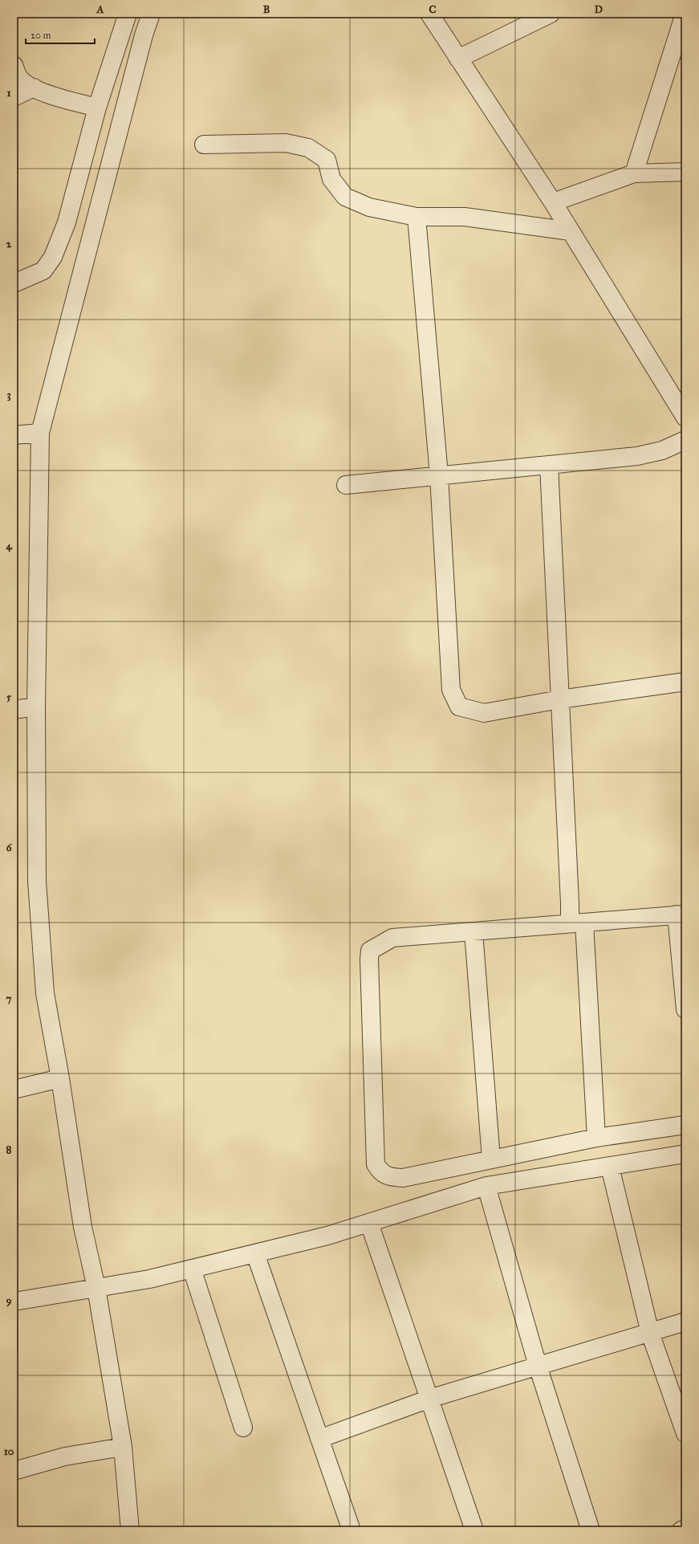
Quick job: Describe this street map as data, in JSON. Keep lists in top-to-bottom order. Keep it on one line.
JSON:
{"scale_bar":"20 m","grid":{"columns":["A","B","C","D"],"rows":["1","2","3","4","5","6","7","8","9","10"]}}
